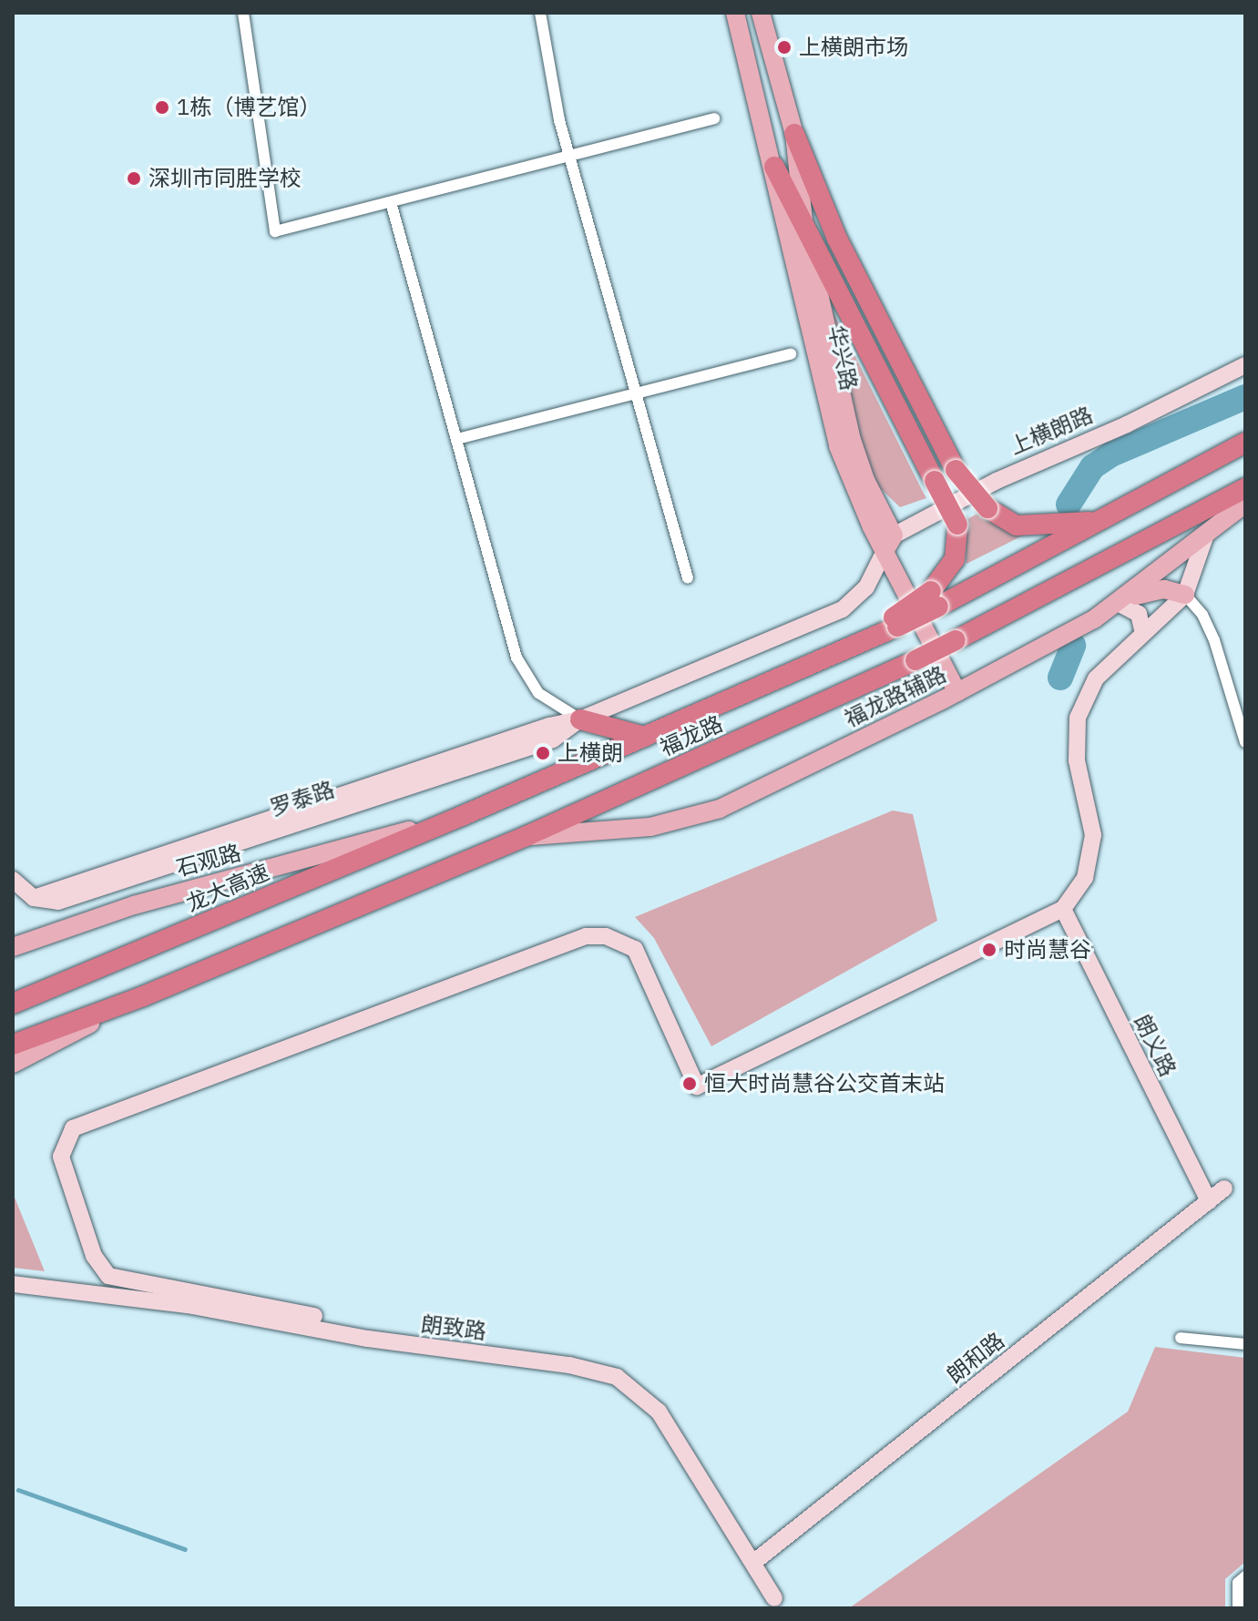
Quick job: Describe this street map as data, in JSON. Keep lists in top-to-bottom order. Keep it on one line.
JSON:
{"streets":{"highway":["福龙路","龙大高速"],"main road":["华兴路","福龙路辅路","石观路"],"street":["上横朗路","罗泰路","朗义路","朗致路","朗和路"]},"crossings":[["华兴路","上横朗路"],["华兴路","福龙路辅路"],["华兴路","罗泰路"],["上横朗路","罗泰路"],["福龙路辅路","福龙路"],["福龙路","石观路"],["福龙路","龙大高速"],["石观路","龙大高速"],["朗义路","朗和路"],["朗致路","朗和路"]],"places":["上横朗市场","1栋（博艺馆）","深圳市同胜学校","上横朗","时尚慧谷","恒大时尚慧谷公交首末站"]}
